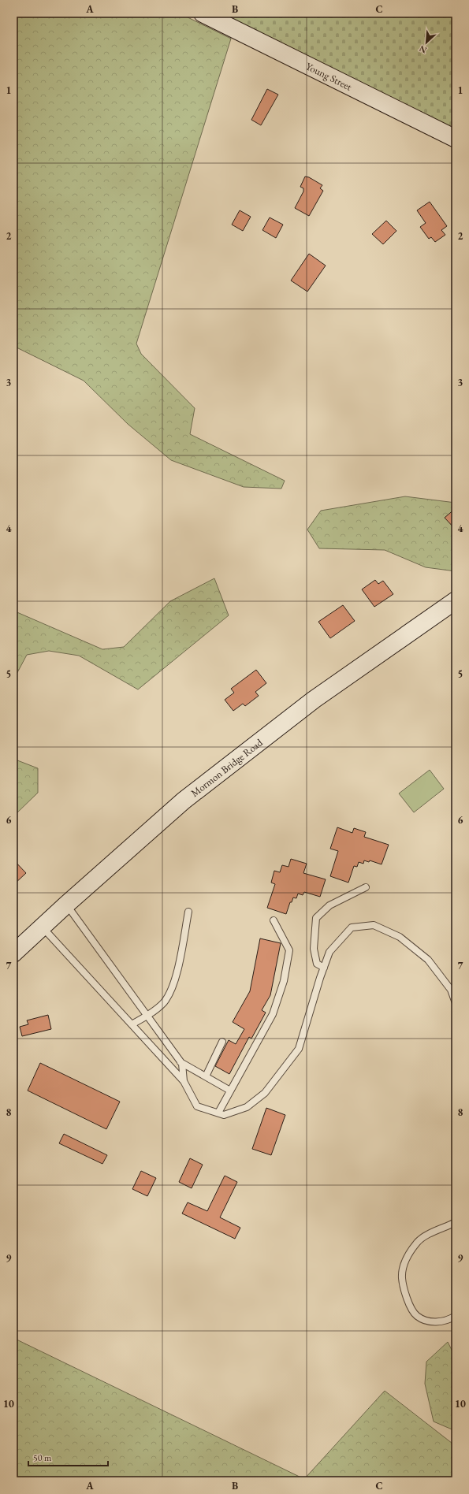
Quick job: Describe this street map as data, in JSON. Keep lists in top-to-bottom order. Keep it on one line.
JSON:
{"streets":{"main road":["Young Street","Mormon Bridge Road"]},"scale_bar":"50 m","north":"bottom left","grid":{"columns":["A","B","C"],"rows":["1","2","3","4","5","6","7","8","9","10"]}}
